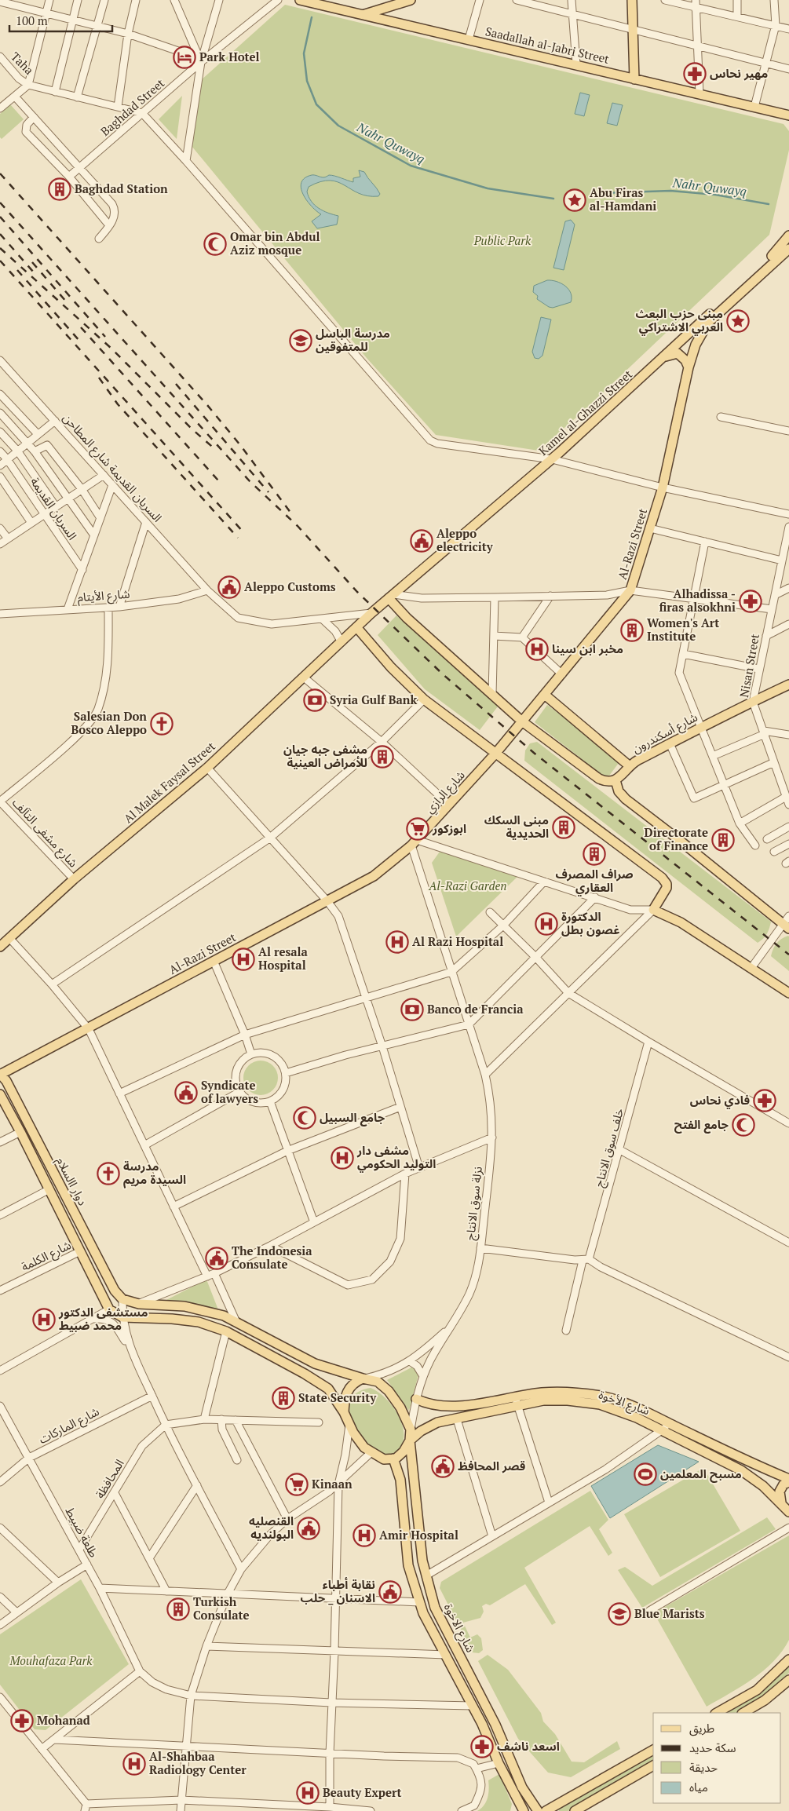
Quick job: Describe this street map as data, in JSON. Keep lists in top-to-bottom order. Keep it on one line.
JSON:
{"streets":{"main road":["Saadallah al-Jabri Street","Kamel al-Ghazzi Street","Al-Razi Street","شارع أسكندرون","Al Malek Faysal Street","شارع الرازي","دوار االسلام","شارع الأخوة","شارع الاخوة"],"street":["Taha","Baghdad Street","السريان القديمة شارع المطاحن","السريان القديمة","شارع الأيتام","Nisan Street","شارع مشفى التآلف","خلف سوق الانتاج","نزلة سوق الانتاج","شارع الكلمة","شارع الماركات","المحافظة","طلعة ضبيط"]},"crossings":[["Kamel al-Ghazzi Street","Al Malek Faysal Street"],["السريان القديمة شارع المطاحن","السريان القديمة"],["السريان القديمة شارع المطاحن","شارع الأيتام"],["السريان القديمة","شارع الأيتام"],["Al-Razi Street","شارع أسكندرون"],["Al-Razi Street","شارع الرازي"],["Al-Razi Street","دوار االسلام"],["Al-Razi Street","نزلة سوق الانتاج"],["شارع الأيتام","شارع مشفى التآلف"],["Nisan Street","شارع أسكندرون"],["Al Malek Faysal Street","شارع مشفى التآلف"],["شارع الرازي","نزلة سوق الانتاج"],["شارع الأخوة","شارع الاخوة"],["شارع الماركات","طلعة ضبيط"],["المحافظة","طلعة ضبيط"]],"water":["Nahr Quwayq"],"parks":["Public Park","Al-Razi Garden","Mouhafaza Park"],"places":{"hotel":["Park Hotel"],"pharmacy":["مهير نحاس","Alhadissa - firas alsokhni","فادي نحاس","Mohanad","اسعد ناشف"],"building":["Baghdad Station","Women's Art Institute","مشفى جبه جيان للأمراض العينية","مبنى السكك الحديدية","Directorate of Finance","صراف المصرف العقاري","State Security","Turkish Consulate"],"place":["Abu Firas al-Hamdani","مبنى حزب البعث العربي الاشتراكي"],"mosque":["Omar bin Abdul Aziz mosque","جامع السبيل","جامع الفتح"],"school or university":["مدرسة الباسل للمتفوقين","Blue Marists"],"public building":["Aleppo electricity","Aleppo Customs","Syndicate of lawyers","The Indonesia Consulate","قصر المحافظ","القنصليه البولنديه","نقابة أطباء الاسنان _ حلب"],"hospital":["مخبر ابن سينا","الدكتورة غصون بطل","Al Razi Hospital","Al resala Hospital","مشفى دار التوليد الحكومي","مستشفى الدكتور محمد ضبيط","Amir Hospital","Al-Shahbaa Radiology Center","Beauty Expert"],"bank":["Syria Gulf Bank","Banco de Francia"],"church":["Salesian Don Bosco Aleppo","مدرسة السيدة مريم"],"supermarket":["ابوزكور","Kinaan"],"sports":["مسبح المعلمين"]},"legend":["طريق","سكة حديد","حديقة","مياه"],"scale_bar":"100 m"}
